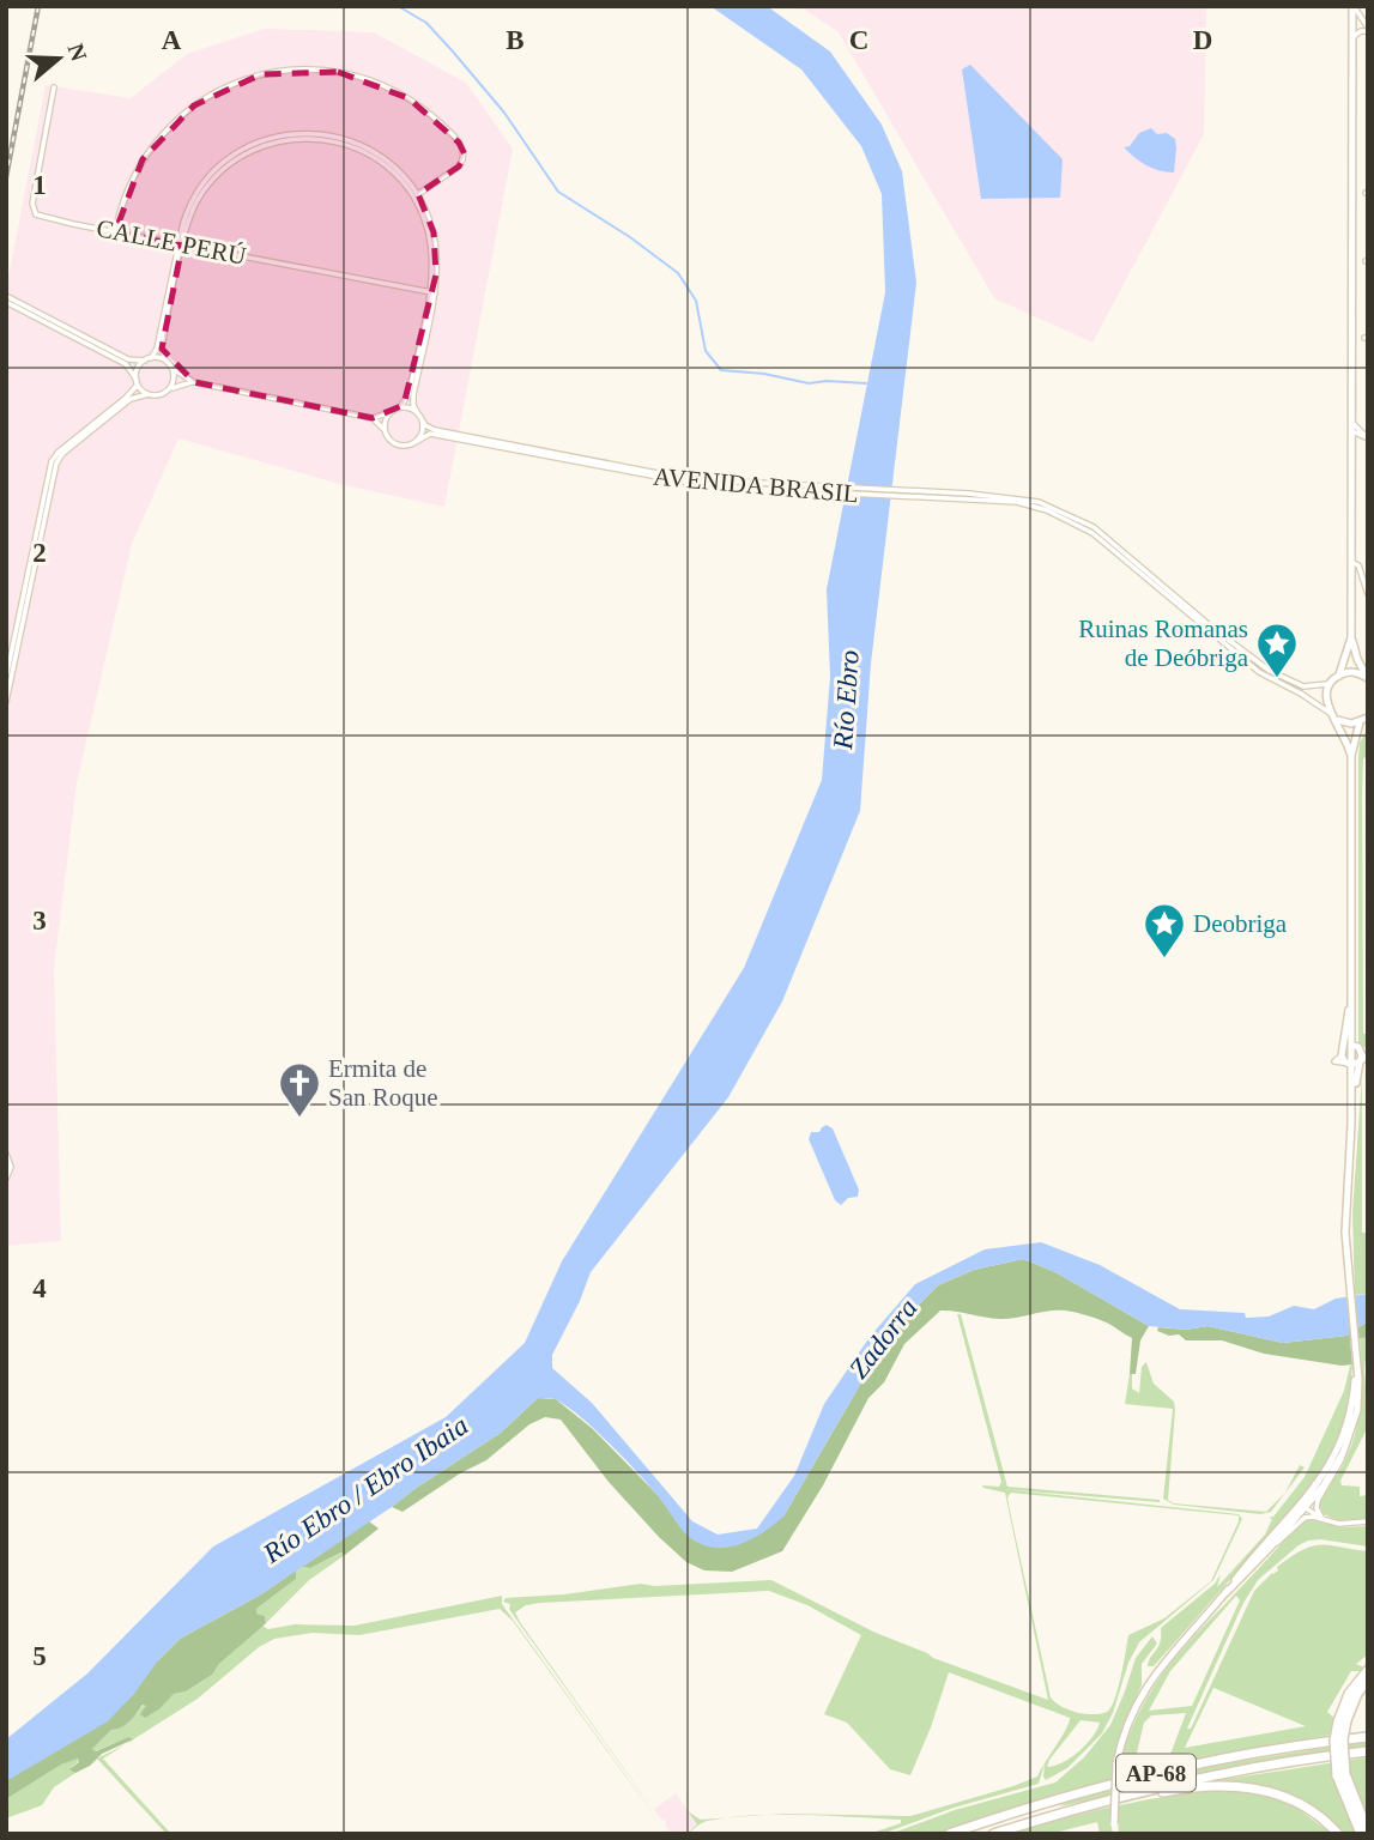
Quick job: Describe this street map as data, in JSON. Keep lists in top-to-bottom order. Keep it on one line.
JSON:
{"streets":{"highway":["AP-68"],"street":["CALLE PERÚ","AVENIDA BRASIL"]},"water":["Río Ebro","Zadorra","Río Ebro / Ebro Ibaia"],"places":{"place":["Ruinas Romanas de Deóbriga","Deobriga"],"church":["Ermita de San Roque"]},"north":"right","grid":{"columns":["A","B","C","D"],"rows":["1","2","3","4","5"]}}
